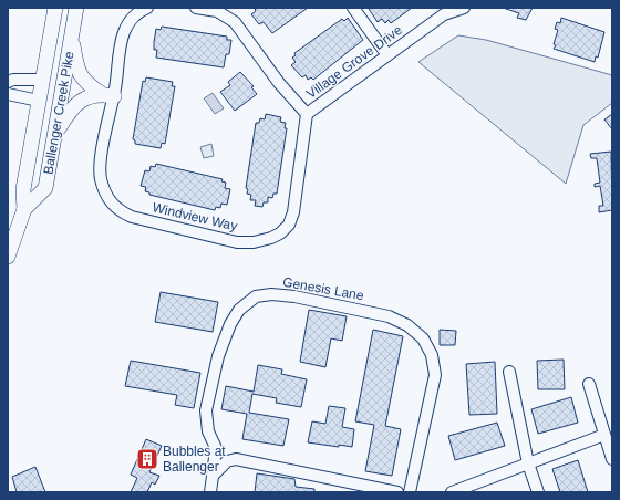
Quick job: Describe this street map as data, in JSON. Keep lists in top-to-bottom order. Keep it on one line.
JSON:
{"streets":{"main road":["Ballenger Creek Pike"],"street":["Village Grove Drive","Windview Way","Genesis Lane"]},"crossings":[["Village Grove Drive","Windview Way"]],"places":{"building":["Bubbles at Ballenger"]}}
